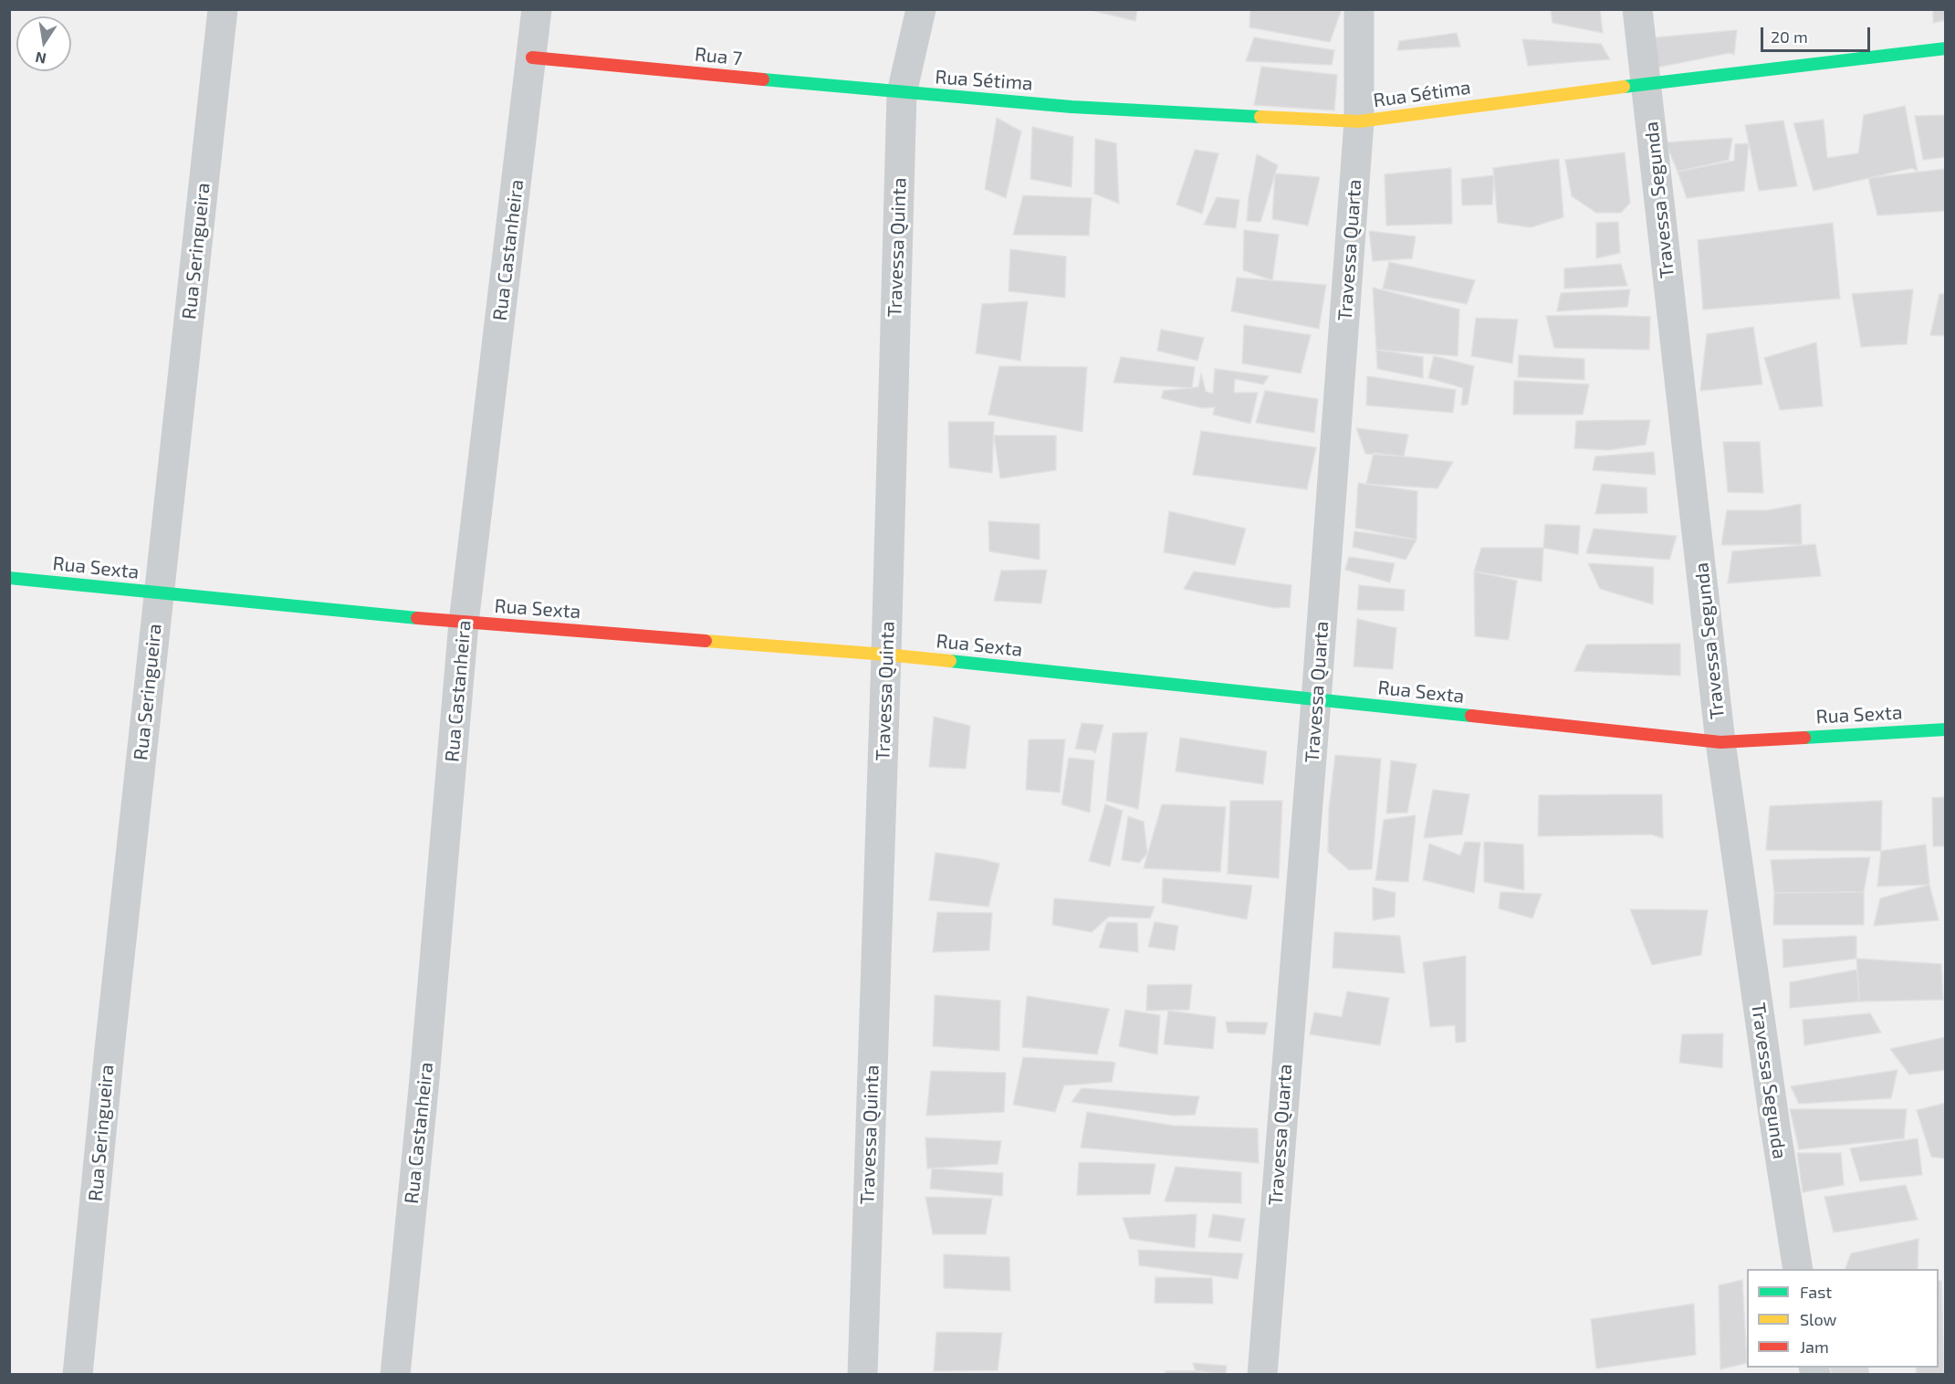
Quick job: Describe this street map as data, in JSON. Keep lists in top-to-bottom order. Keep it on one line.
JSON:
{"streets":{"street":["Rua 7","Rua Sétima","Travessa Segunda","Travessa Quinta","Rua Castanheira","Travessa Quarta","Rua Seringueira","Rua Sexta"]},"crossings":[["Rua 7","Rua Sétima"],["Rua 7","Travessa Quinta"],["Rua 7","Rua Castanheira"],["Rua Sétima","Travessa Segunda"],["Rua Sétima","Travessa Quinta"],["Rua Sétima","Travessa Quarta"],["Travessa Segunda","Rua Sexta"],["Travessa Quinta","Rua Sexta"],["Rua Castanheira","Rua Sexta"],["Travessa Quarta","Rua Sexta"],["Rua Seringueira","Rua Sexta"]],"legend":["Fast","Slow","Jam"],"scale_bar":"20 m","north":"bottom"}
